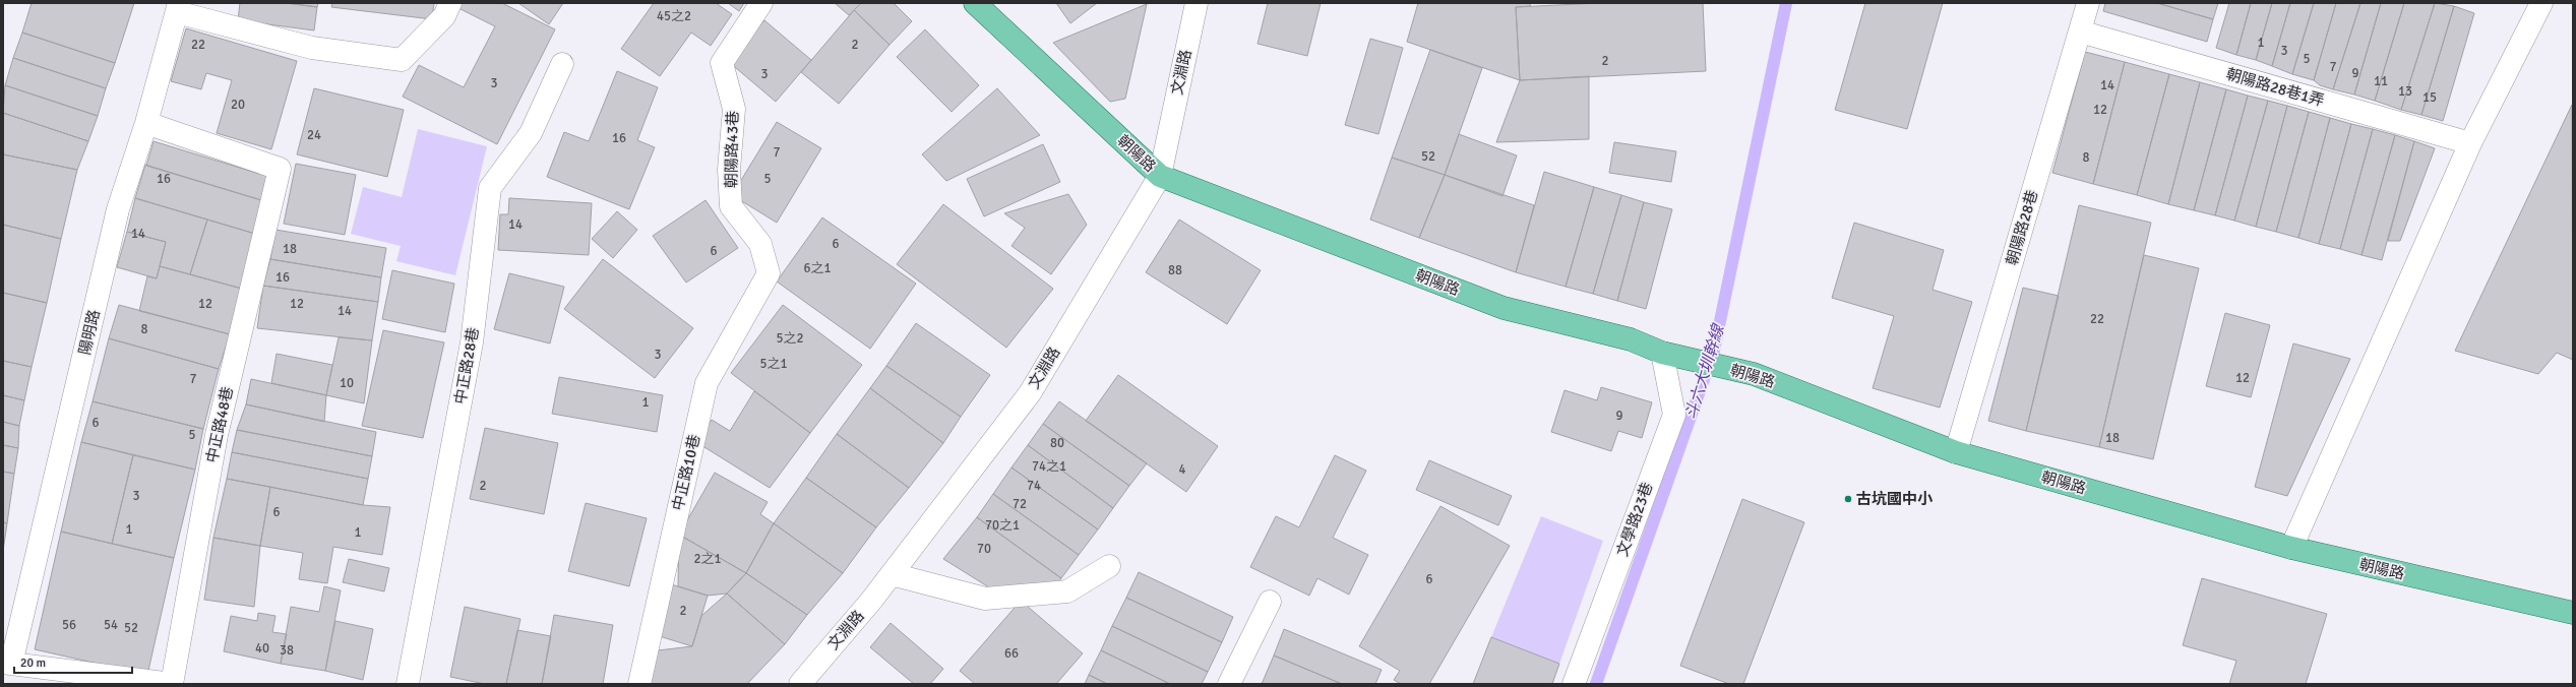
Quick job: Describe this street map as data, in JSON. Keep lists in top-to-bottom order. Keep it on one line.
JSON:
{"streets":{"main road":["朝陽路"],"street":["文淵路","朝陽路28巷1弄","朝陽路43巷","朝陽路28巷","陽明路","中正路28巷","中正路48巷","中正路10巷","文學路23巷"]},"crossings":[["文淵路","朝陽路"],["朝陽路28巷1弄","朝陽路28巷"],["朝陽路43巷","中正路10巷"],["朝陽路","朝陽路28巷"],["朝陽路","文學路23巷"],["陽明路","中正路48巷"]],"water":["斗六大圳幹線"],"places":["古坑國中小"],"house_numbers":["45之2","1","22","2","3","5","2","7","9","3","11","3","14","13","15","20","12","24","16","7","52","8","16","5","14","14","6","18","6","6之1","88","16","12","12","14","22","8","5之2","3","5之1","12","7","10","1","9","6","5","18","80","74之1","4","2","74","3","72","6","70之1","1","1","70","2之1","6","2","56","54","52","40","38","66"],"scale_bar":"20 m"}
